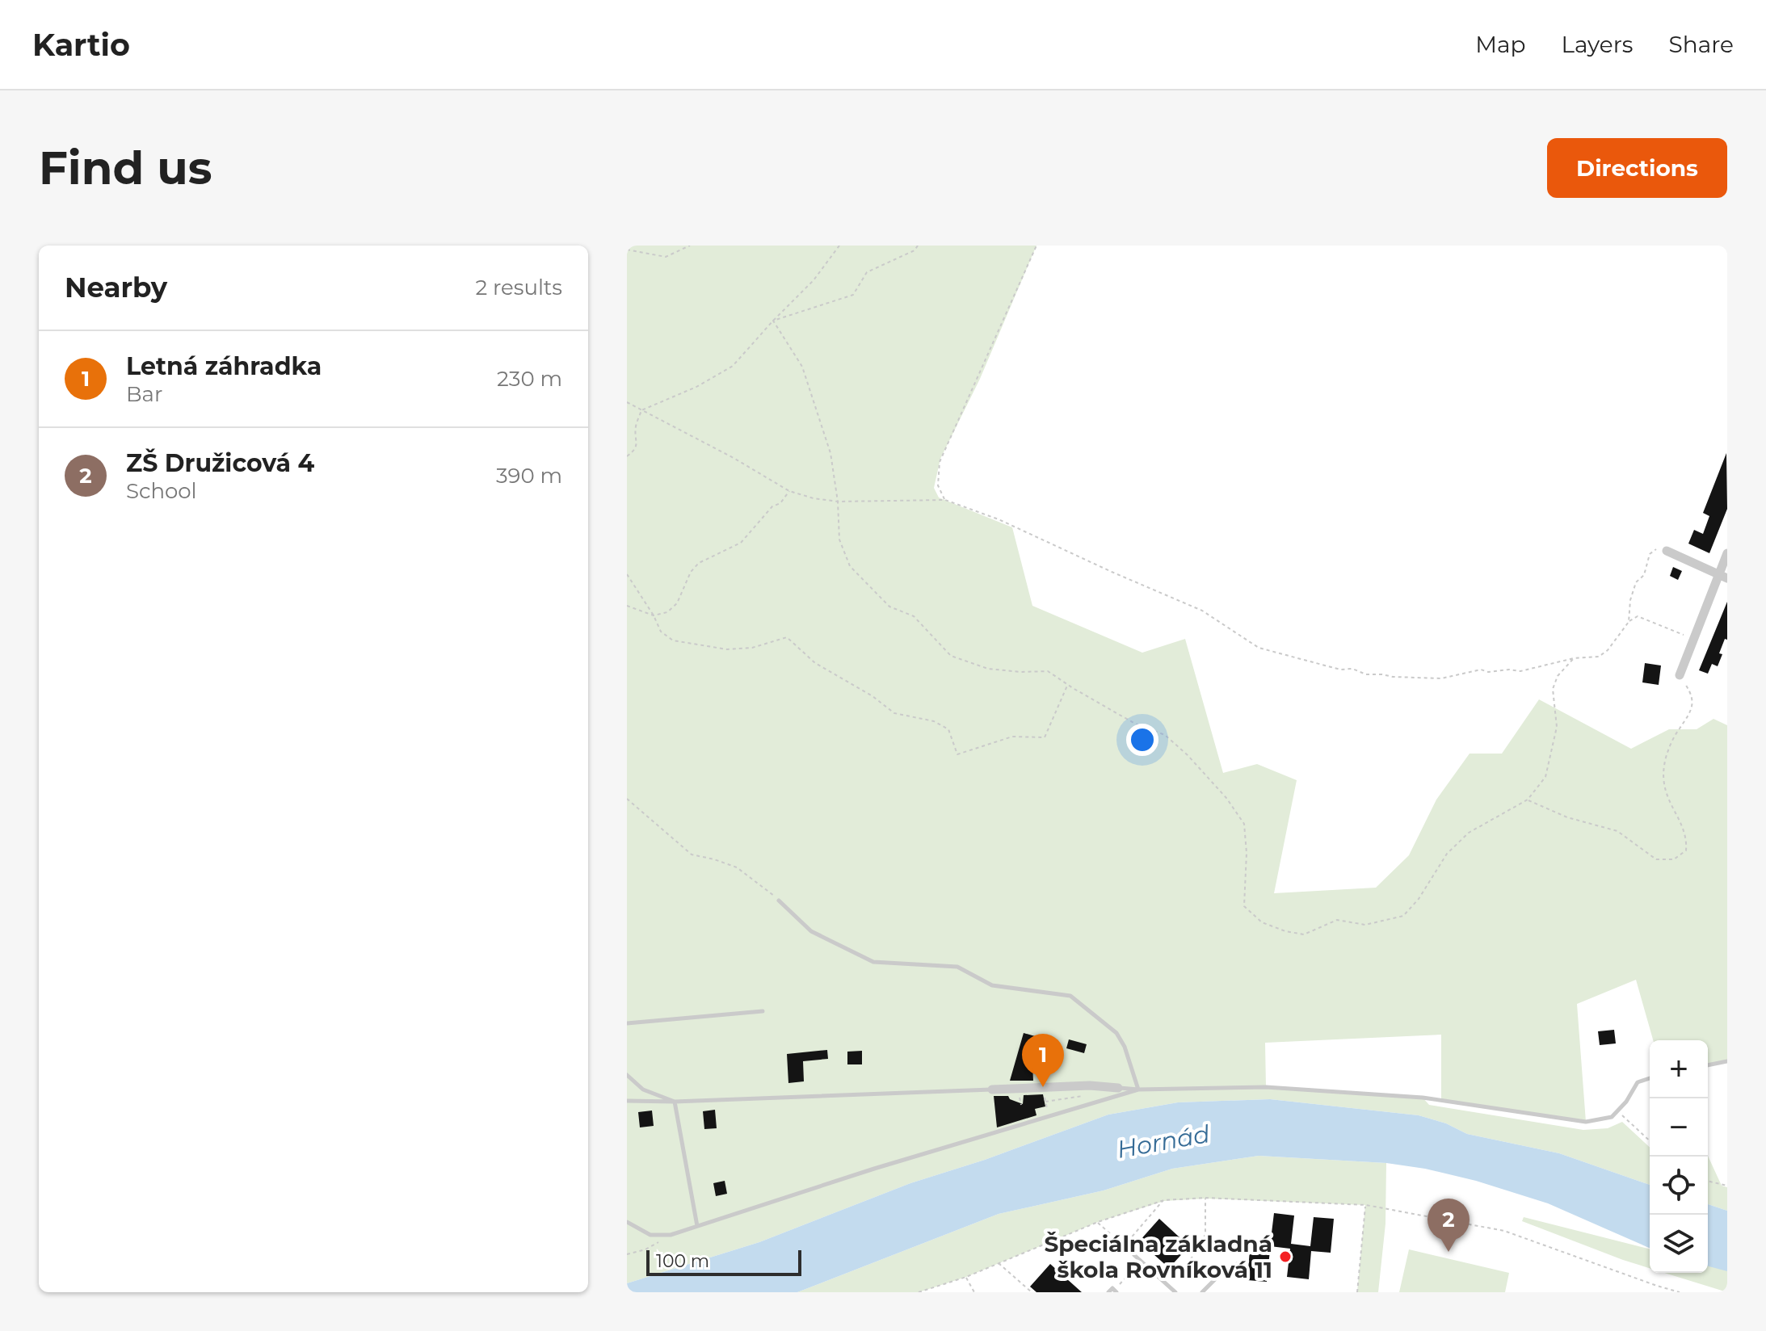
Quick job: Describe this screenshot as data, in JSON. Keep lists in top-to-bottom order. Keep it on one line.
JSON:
{"water":["Hornád"],"places":["Špeciálna základná škola Rovníková 11"],"scale_bar":"100 m","page":{"header":"Kartio","nav":["Map","Layers","Share"],"buttons":"Directions","title":"Find us","heading":["Nearby","2 results"],"list":[{"mark":"1","name":"Letná záhradka","note":"Bar","value":"230 m"},{"mark":"2","name":"ZŠ Družicová 4","note":"School","value":"390 m"}],"pins":["1","2"],"map_buttons":["+","−"],"scale":"100 m"}}
